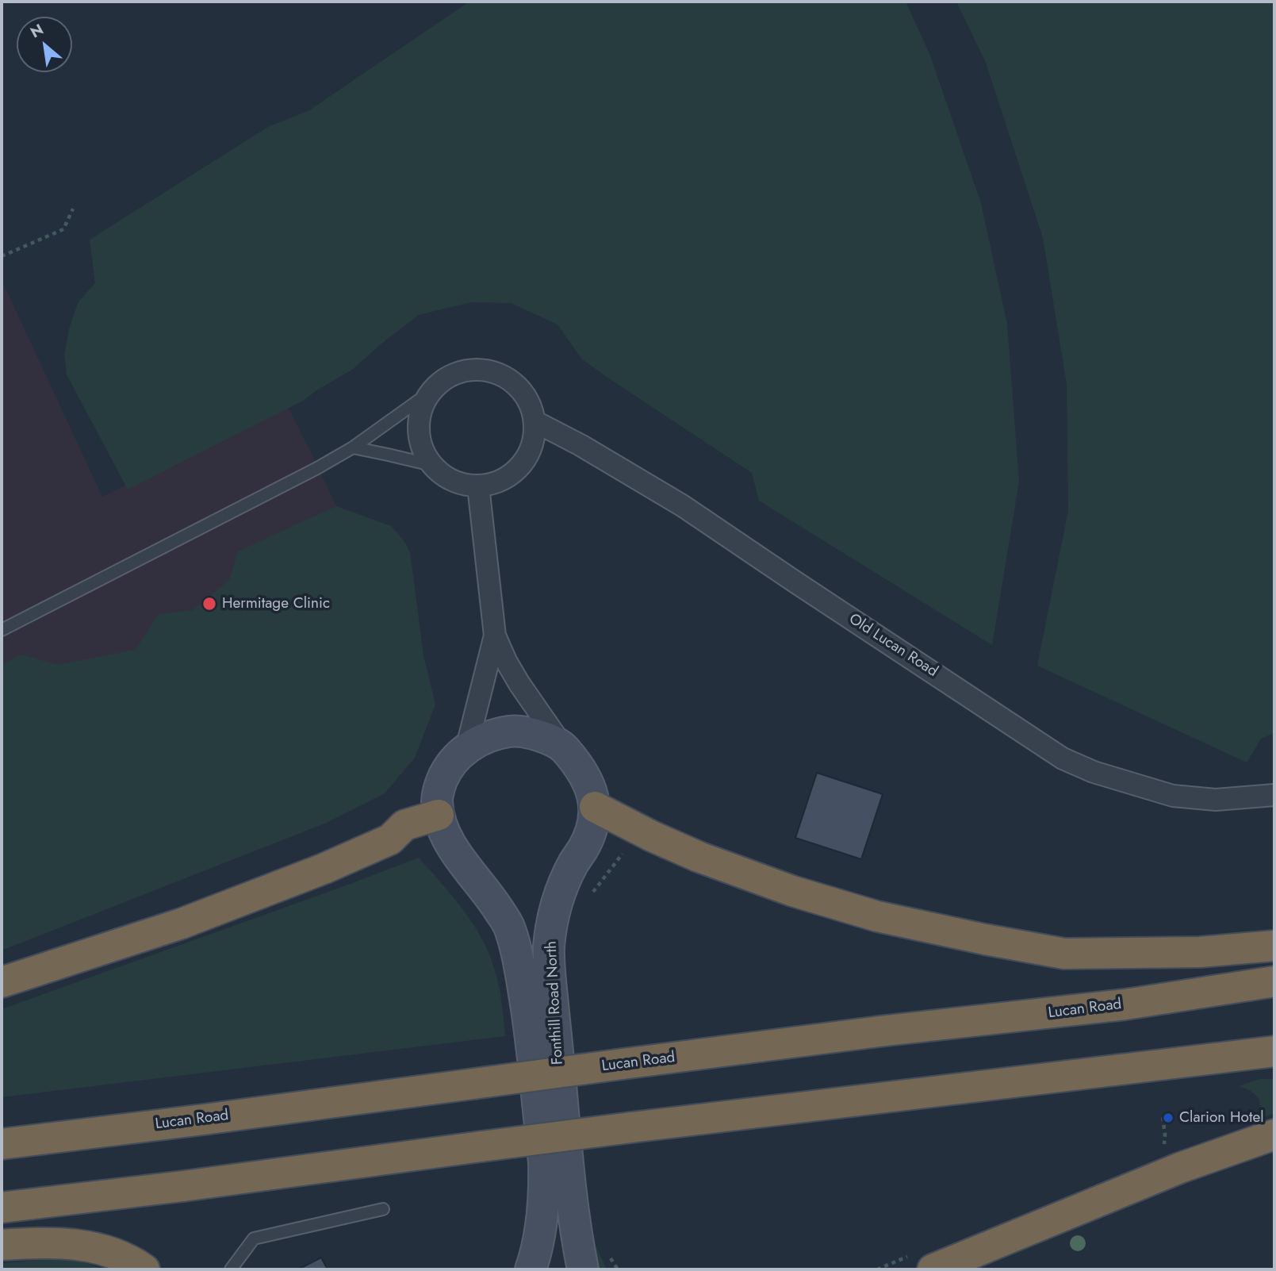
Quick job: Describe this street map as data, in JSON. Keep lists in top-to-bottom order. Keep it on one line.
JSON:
{"streets":{"highway":["Lucan Road"],"main road":["Fonthill Road North"],"street":["Old Lucan Road"]},"places":["Hermitage Clinic","Clarion Hotel"],"north":"top left"}
